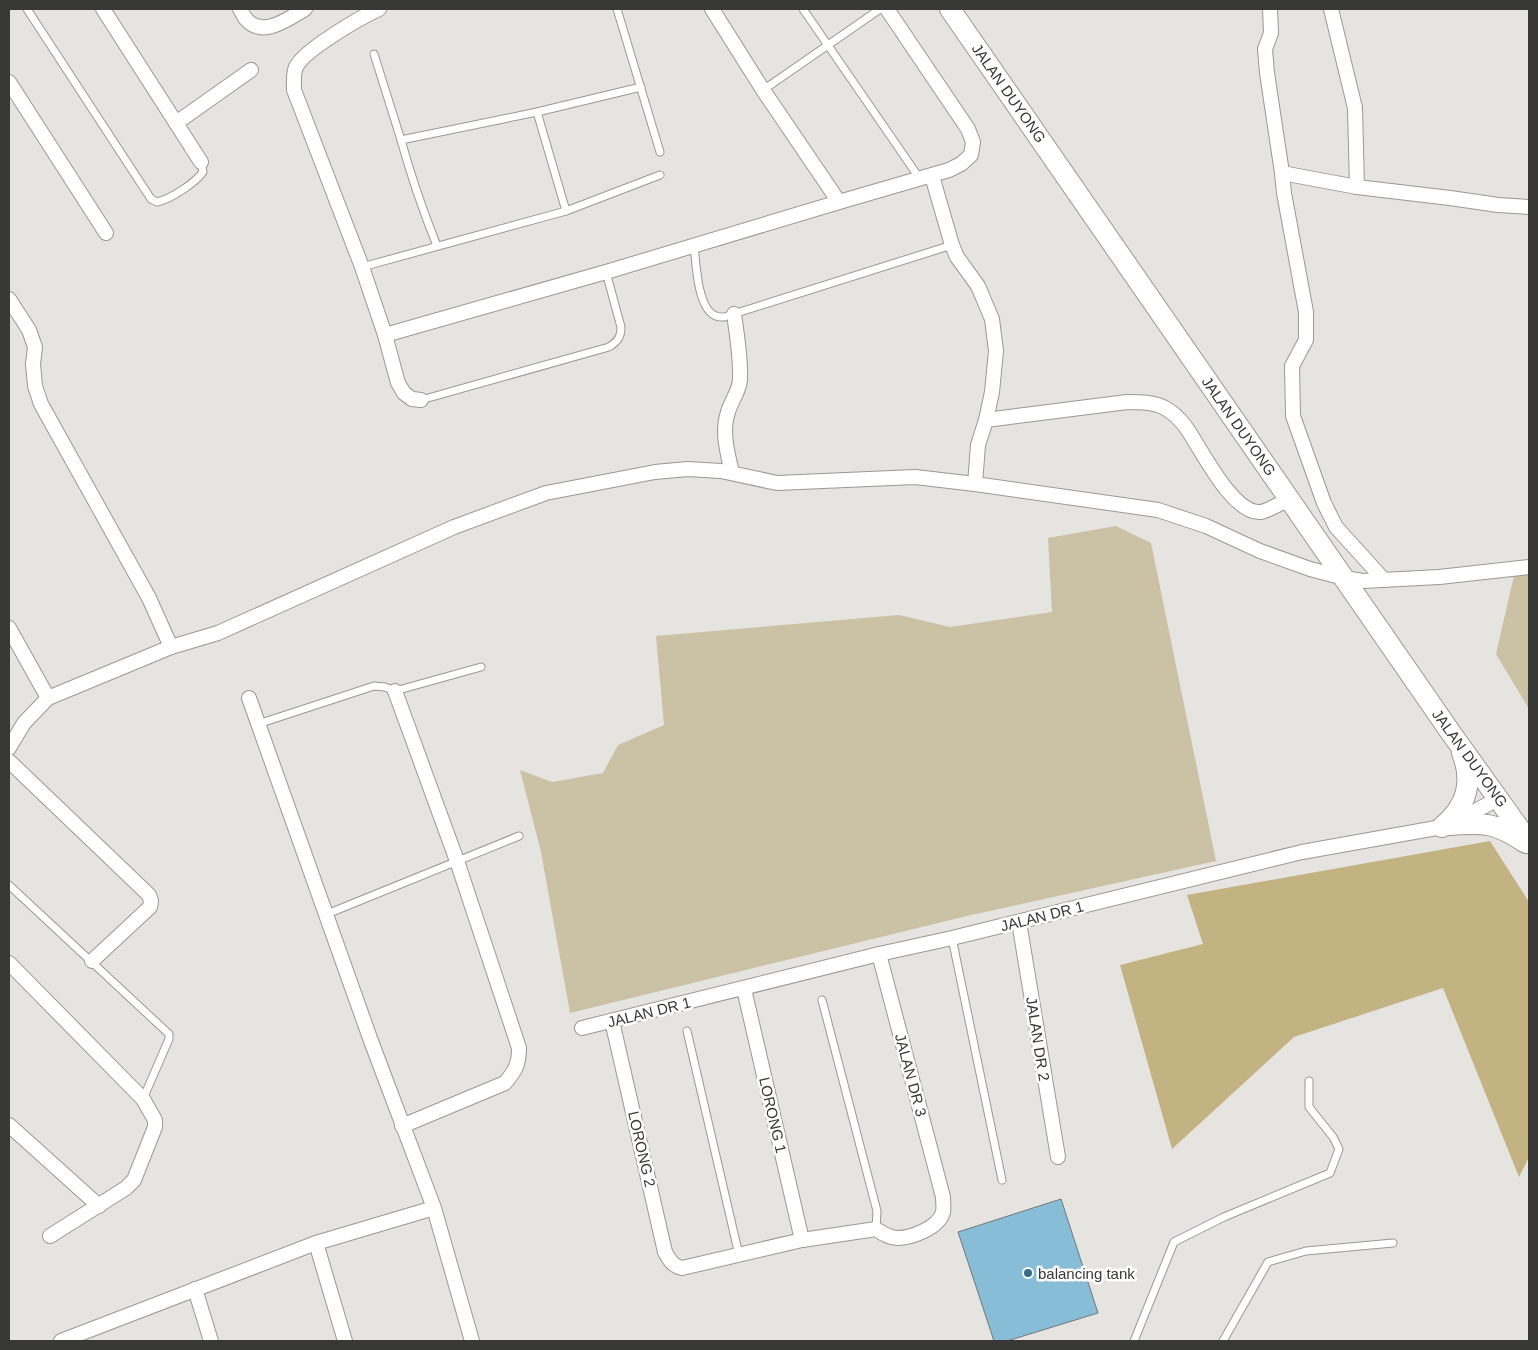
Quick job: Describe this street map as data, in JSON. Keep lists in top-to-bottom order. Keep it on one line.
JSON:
{"streets":{"main road":["JALAN DUYONG"],"street":["JALAN DR 1","JALAN DR 2","JALAN DR 3","LORONG 1","LORONG 2"]},"crossings":[["JALAN DUYONG","JALAN DR 1"],["JALAN DR 1","JALAN DR 2"],["JALAN DR 1","JALAN DR 3"],["JALAN DR 1","LORONG 1"],["JALAN DR 1","LORONG 2"]],"places":["balancing tank"]}
